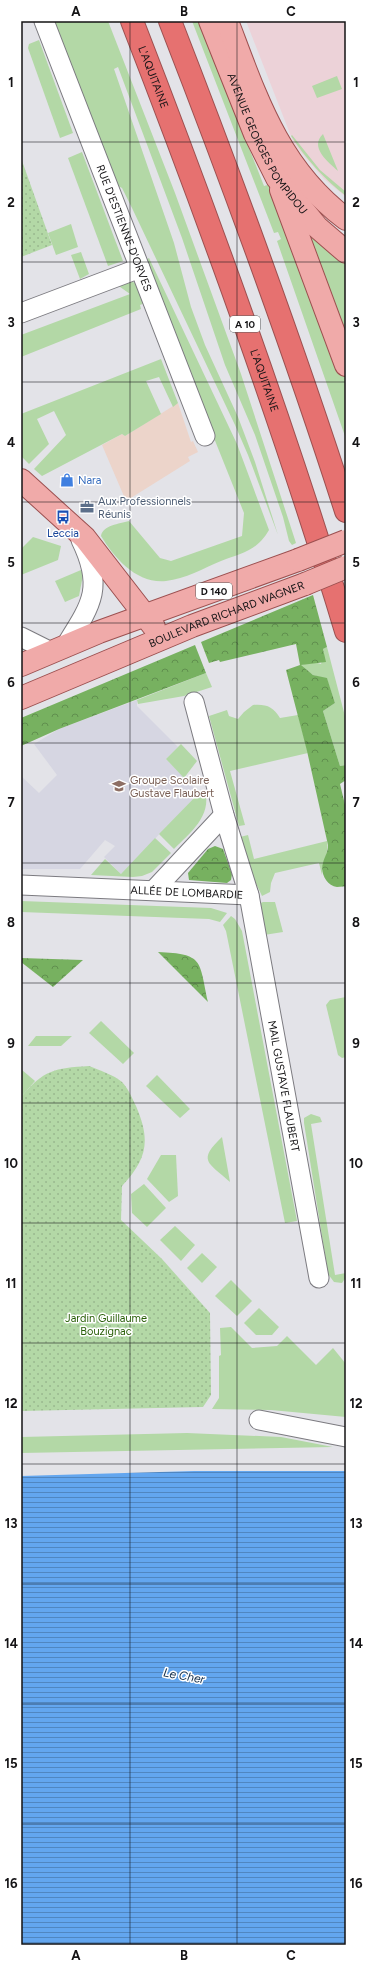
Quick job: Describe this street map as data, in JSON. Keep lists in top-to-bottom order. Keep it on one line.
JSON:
{"streets":{"highway":["L'AQUITAINE","A 10"],"main road":["AVENUE GEORGES POMPIDOU","D 140","BOULEVARD RICHARD WAGNER"],"street":["RUE D'ESTIENNE D'ORVES","ALLÉE DE LOMBARDIE","MAIL GUSTAVE FLAUBERT"]},"crossings":[["D 140","BOULEVARD RICHARD WAGNER"],["ALLÉE DE LOMBARDIE","MAIL GUSTAVE FLAUBERT"]],"water":["Le Cher"],"parks":["Jardin Guillaume Bouzignac"],"places":{"shop":["Nara"],"office":["Aux Professionnels Réunis"],"bus stop":["Leccia"],"school or university":["Groupe Scolaire Gustave Flaubert"]},"grid":{"columns":["A","B","C"],"rows":["1","2","3","4","5","6","7","8","9","10","11","12","13","14","15","16"]}}
